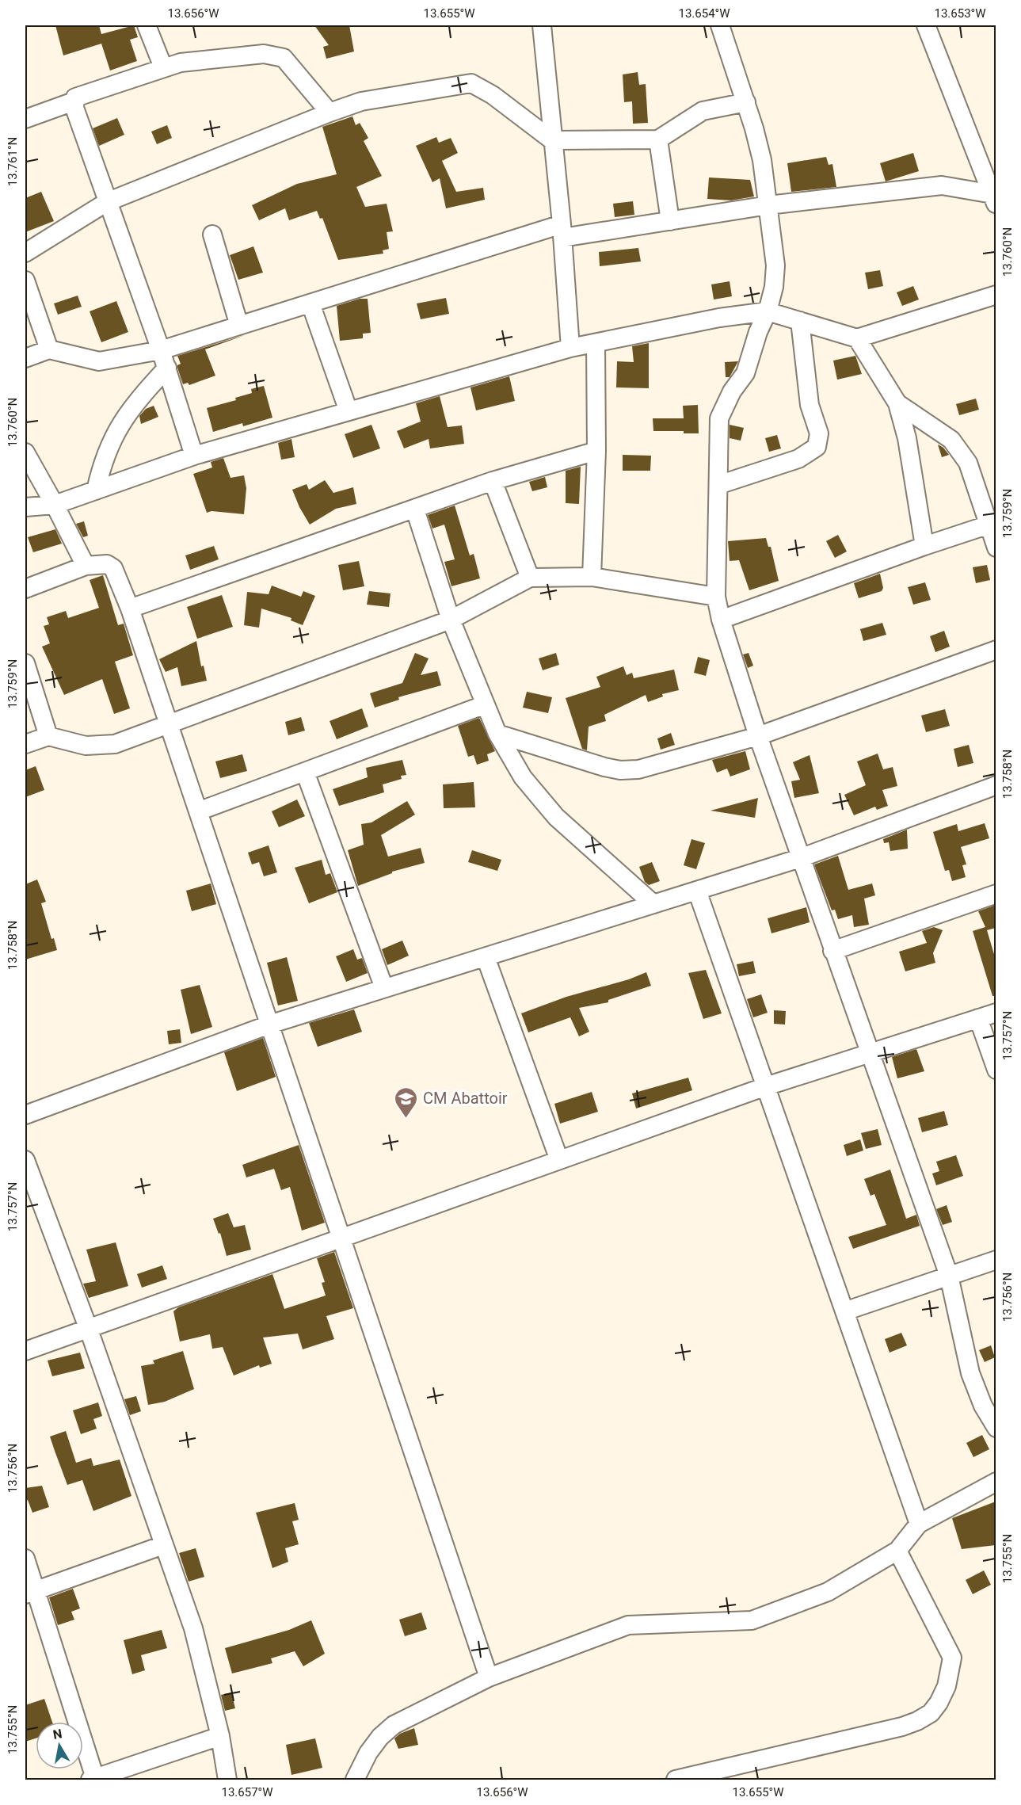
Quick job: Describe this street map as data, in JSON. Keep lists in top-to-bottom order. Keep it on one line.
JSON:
{"places":{"school or university":["CM Abattoir"]},"north":"top","coordinates":["13.656°W","13.655°W","13.654°W","13.653°W","13.761°N","13.760°N","13.759°N","13.758°N","13.757°N","13.756°N","13.755°N","13.657°W"]}
